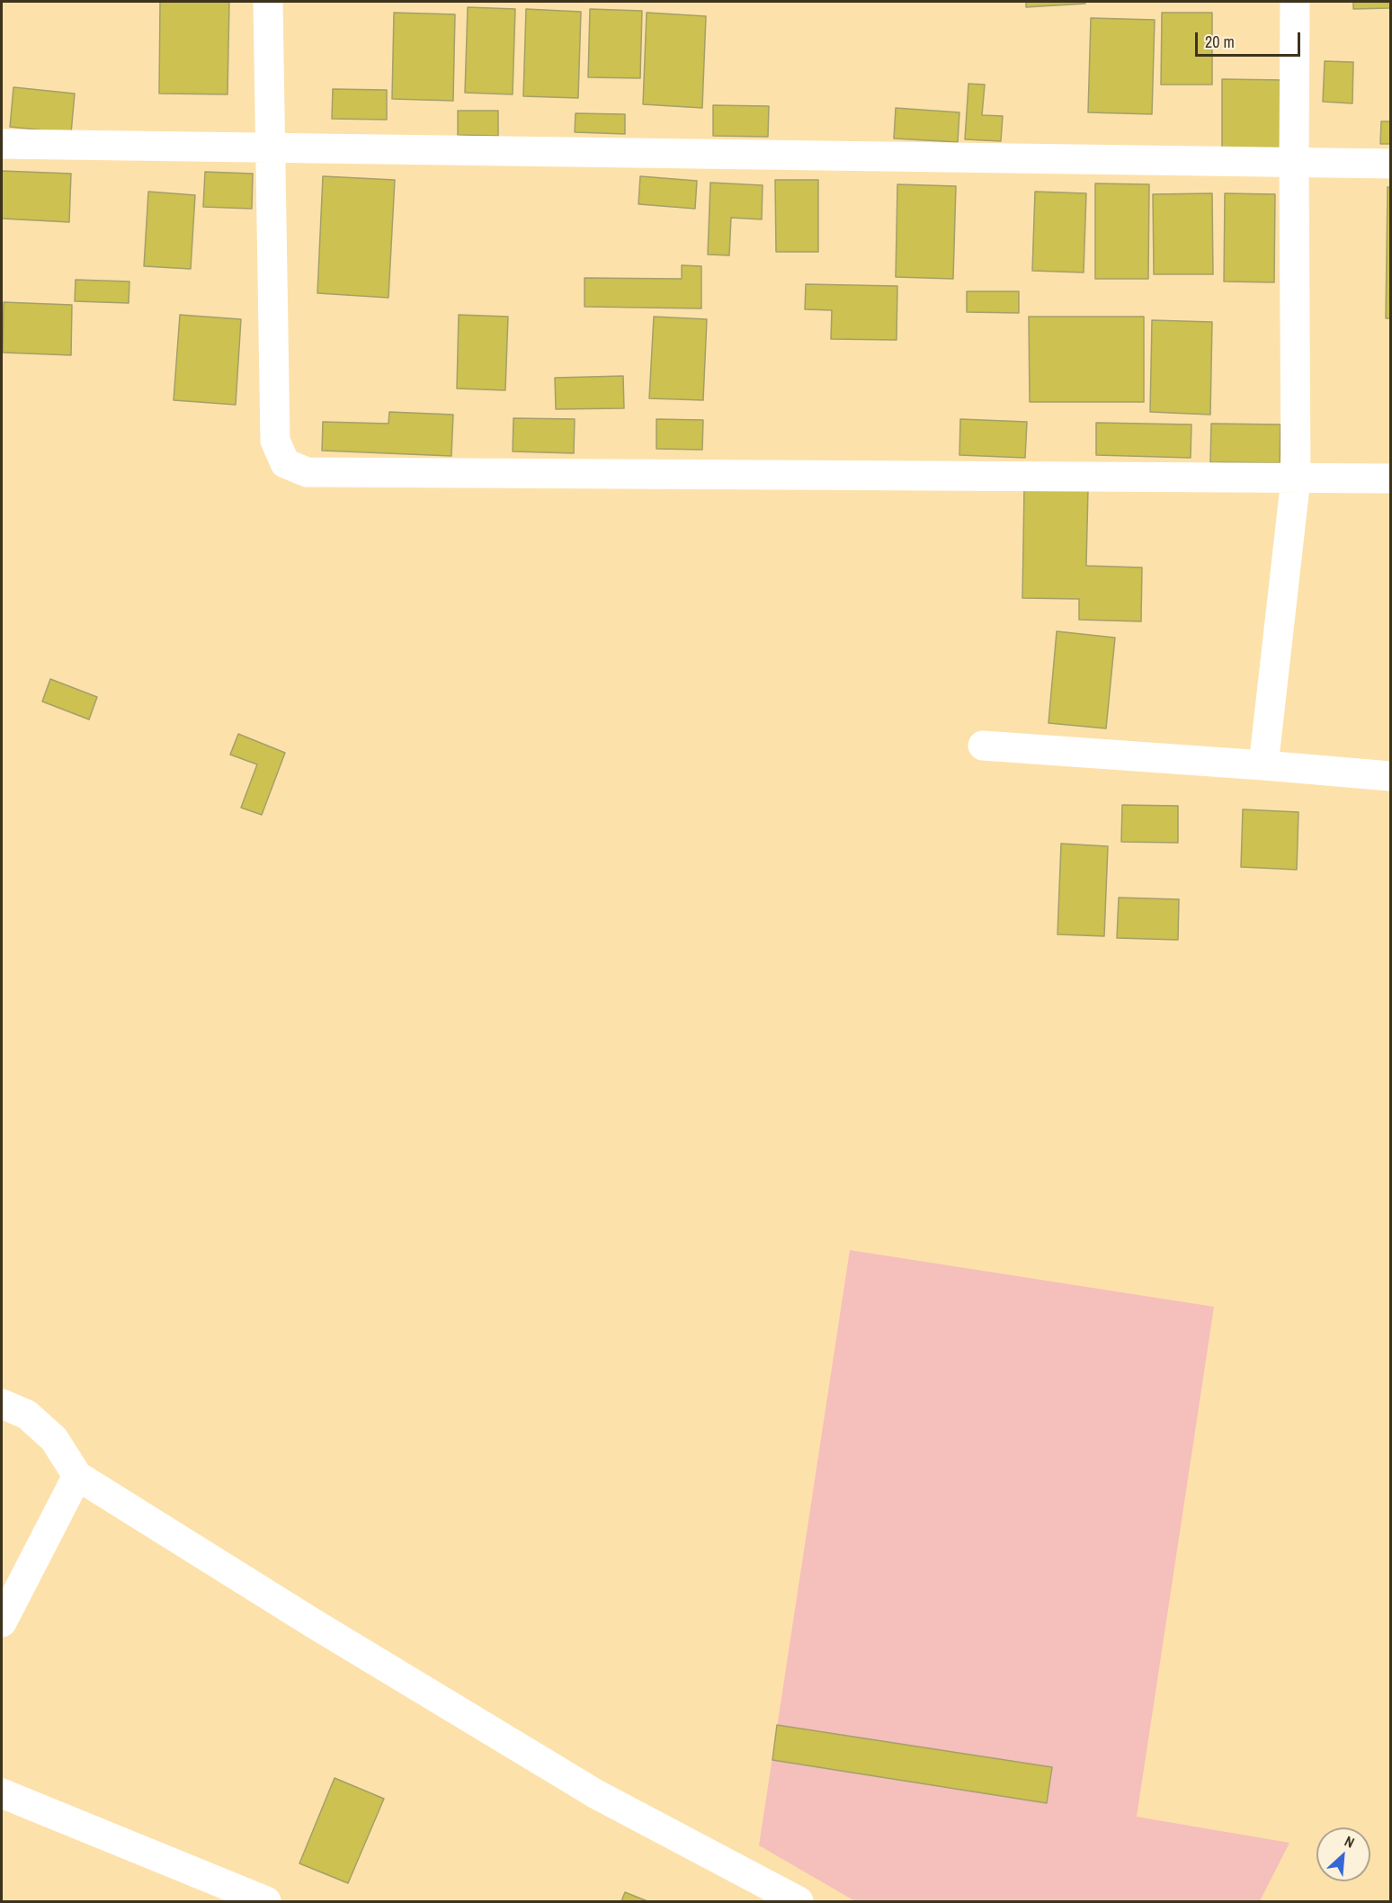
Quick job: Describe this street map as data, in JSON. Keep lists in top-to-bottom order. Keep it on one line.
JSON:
{"scale_bar":"20 m","north":"top right"}
